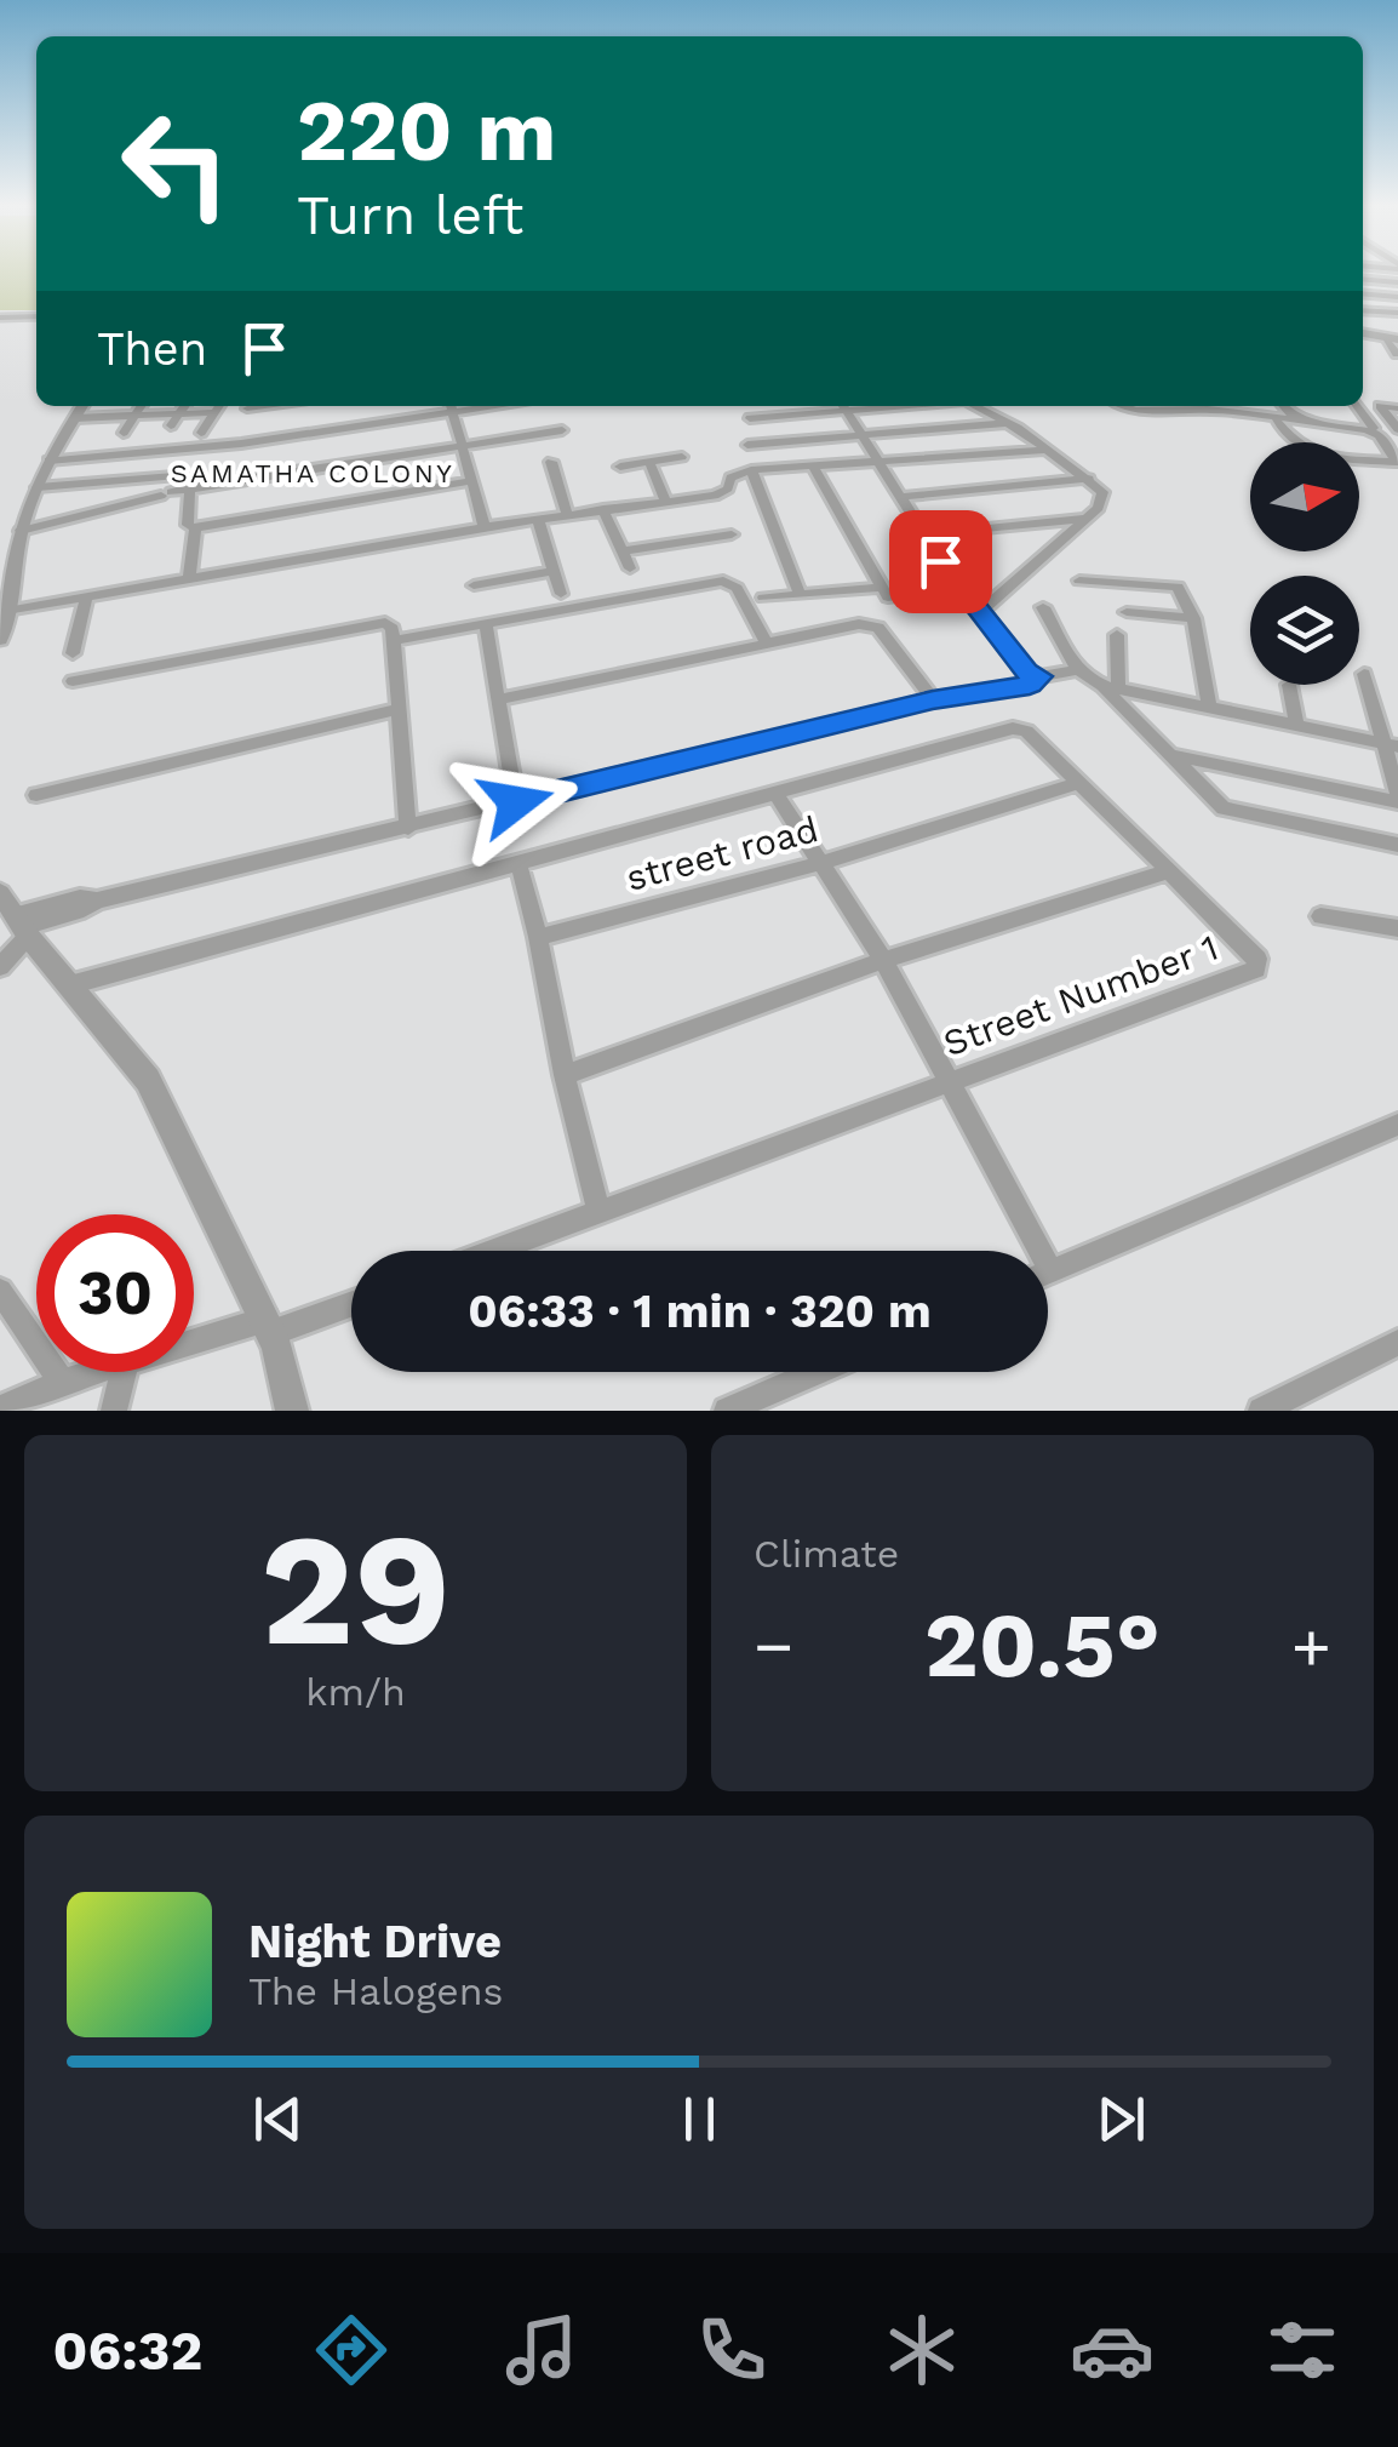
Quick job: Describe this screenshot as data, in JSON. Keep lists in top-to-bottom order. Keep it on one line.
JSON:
{"streets":{"street":["street road","Street Number 1"]},"crossings":[["street road","Street Number 1"]],"districts":["SAMATHA COLONY"],"north":"right","page":{"turn":["220 m","Turn left"],"then":"Then","limit":"30","trip":"06:33 · 1 min · 320 m","tile":[["29","km/h"],"Climate"],"heat":["−","20.5°","+"],"song":["Night Drive","The Halogens"],"tabs":"06:32"}}
